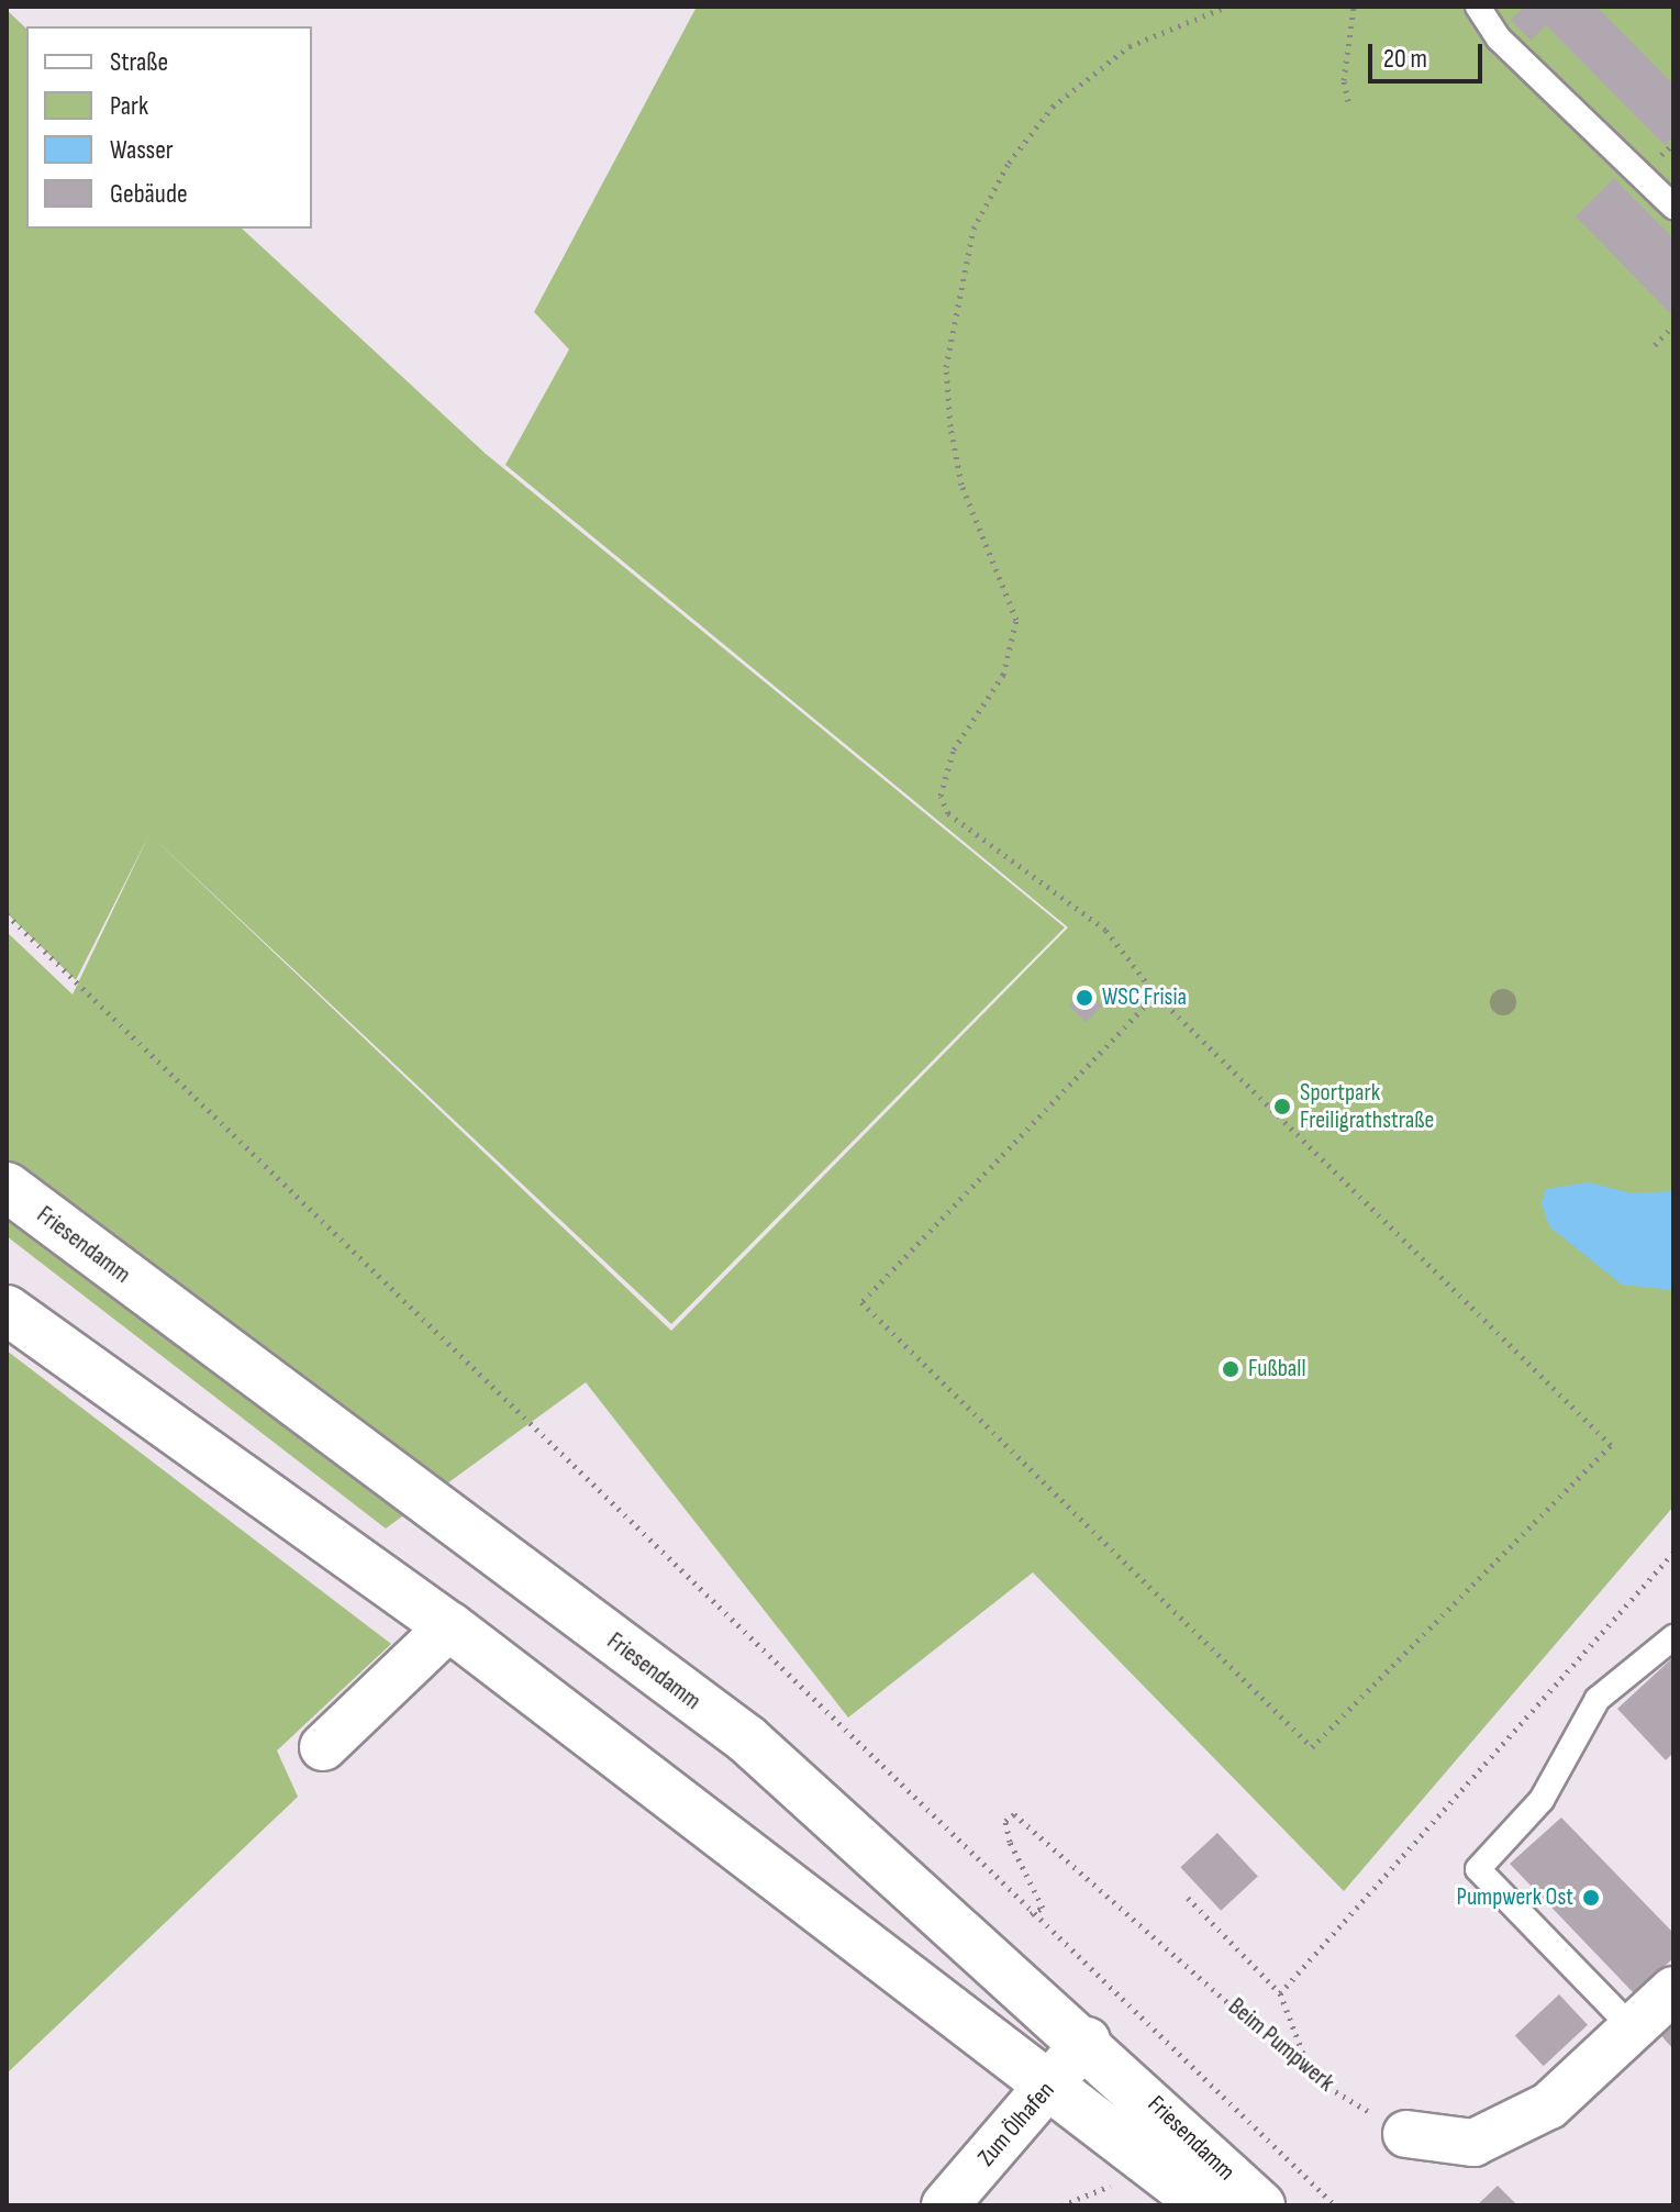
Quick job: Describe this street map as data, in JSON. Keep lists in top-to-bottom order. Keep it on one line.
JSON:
{"streets":{"main road":["Friesendamm"],"street":["Zum Ölhafen"],"path":["Beim Pumpwerk"]},"crossings":[["Friesendamm","Zum Ölhafen"]],"places":["WSC Frisia","Sportpark Freiligrathstraße","Fußball","Pumpwerk Ost"],"legend":["Straße","Park","Wasser","Gebäude"],"scale_bar":"20 m"}
